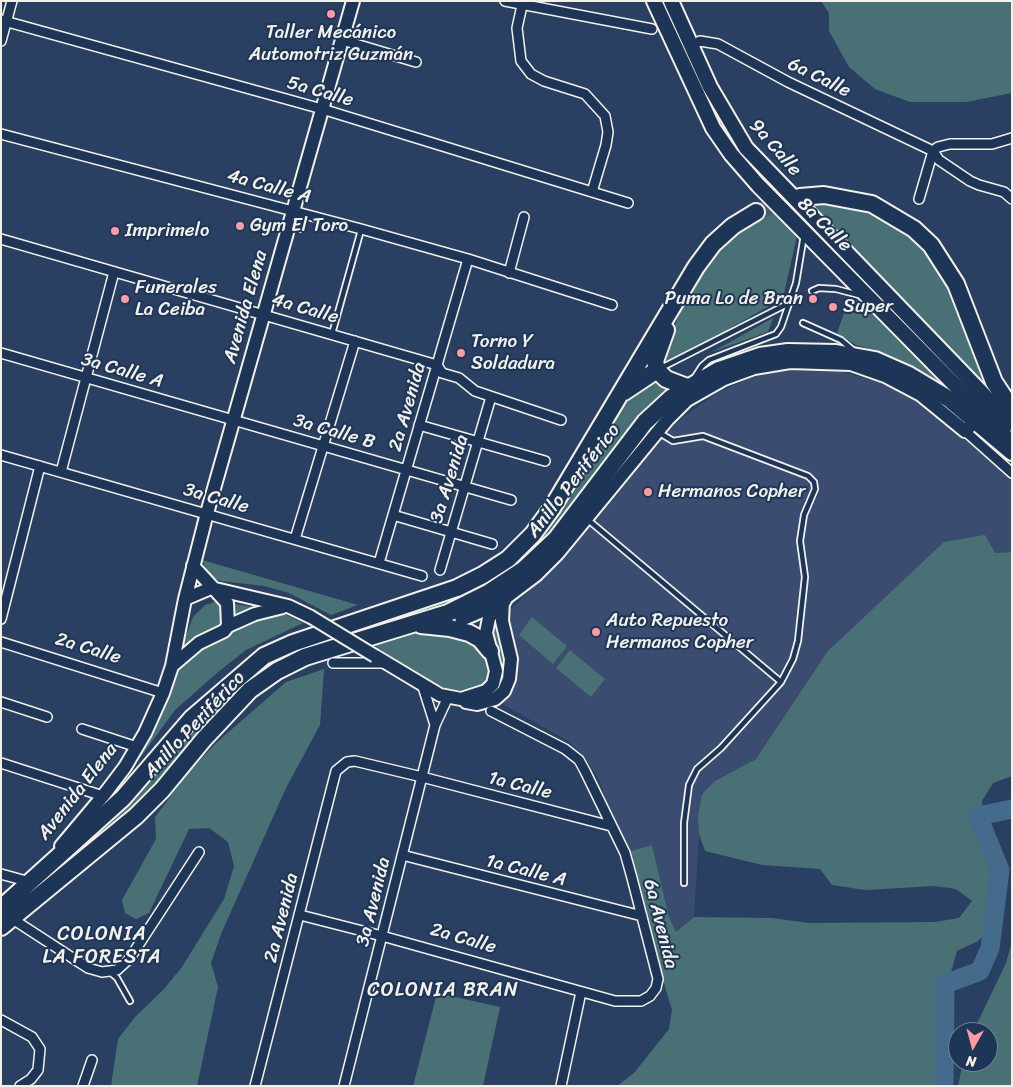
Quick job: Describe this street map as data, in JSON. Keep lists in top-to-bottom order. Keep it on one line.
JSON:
{"streets":{"highway":["Anillo Periférico"],"main road":["9a Calle","8a Calle"],"street":["6a Calle","5a Calle","4a Calle A","Avenida Elena","4a Calle","3a Calle A","2a Avenida","3a Calle B","3a Avenida","3a Calle","2a Calle","1a Calle","1a Calle A","6a Avenida"]},"crossings":[["6a Calle","9a Calle"],["5a Calle","Avenida Elena"],["4a Calle A","Avenida Elena"],["4a Calle A","2a Avenida"],["Avenida Elena","4a Calle"],["Avenida Elena","3a Calle A"],["Avenida Elena","3a Calle B"],["Avenida Elena","Anillo Periférico"],["Avenida Elena","3a Calle"],["Avenida Elena","2a Calle"],["4a Calle","2a Avenida"],["4a Calle","3a Avenida"],["3a Calle A","3a Calle B"],["2a Avenida","3a Calle B"],["2a Avenida","3a Calle"],["2a Avenida","2a Calle"],["2a Avenida","1a Calle"],["3a Calle B","3a Avenida"],["3a Avenida","2a Calle"],["3a Avenida","1a Calle"],["3a Avenida","1a Calle A"],["2a Calle","6a Avenida"],["1a Calle","6a Avenida"],["1a Calle A","6a Avenida"]],"districts":["COLONIA LA FORESTA","COLONIA BRAN"],"places":["Taller Mecánico Automotriz Guzmán","Gym El Toro","Imprimelo","Funerales La Ceiba","Puma Lo de Bran","Super","Torno Y Soldadura","Hermanos Copher","Auto Repuesto Hermanos Copher"],"north":"bottom"}
